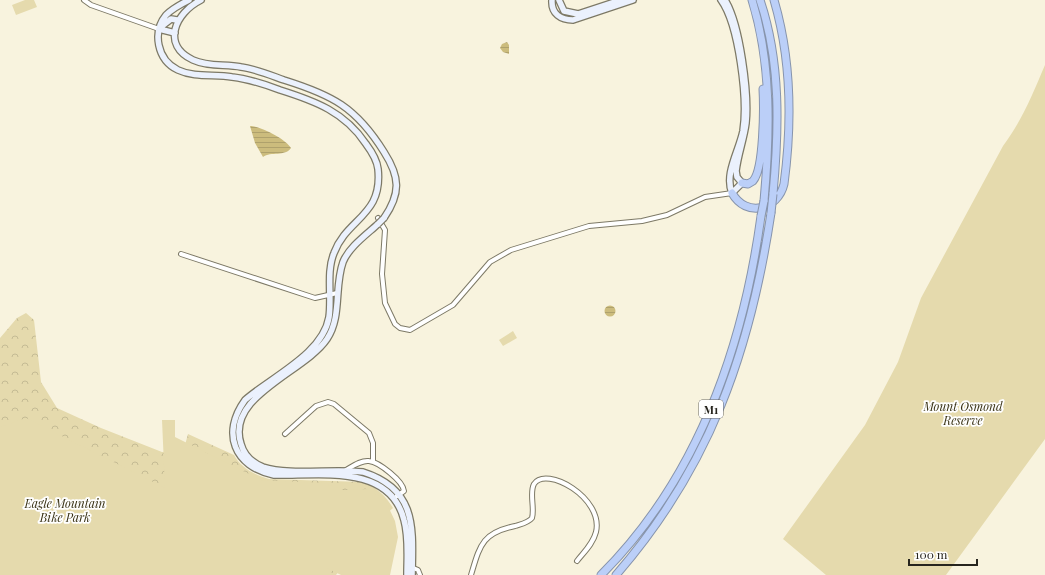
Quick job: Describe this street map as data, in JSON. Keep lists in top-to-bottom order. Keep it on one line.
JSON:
{"streets":{"highway":["M1"]},"parks":["Mount Osmond Reserve","Eagle Mountain Bike Park"],"scale_bar":"100 m"}
